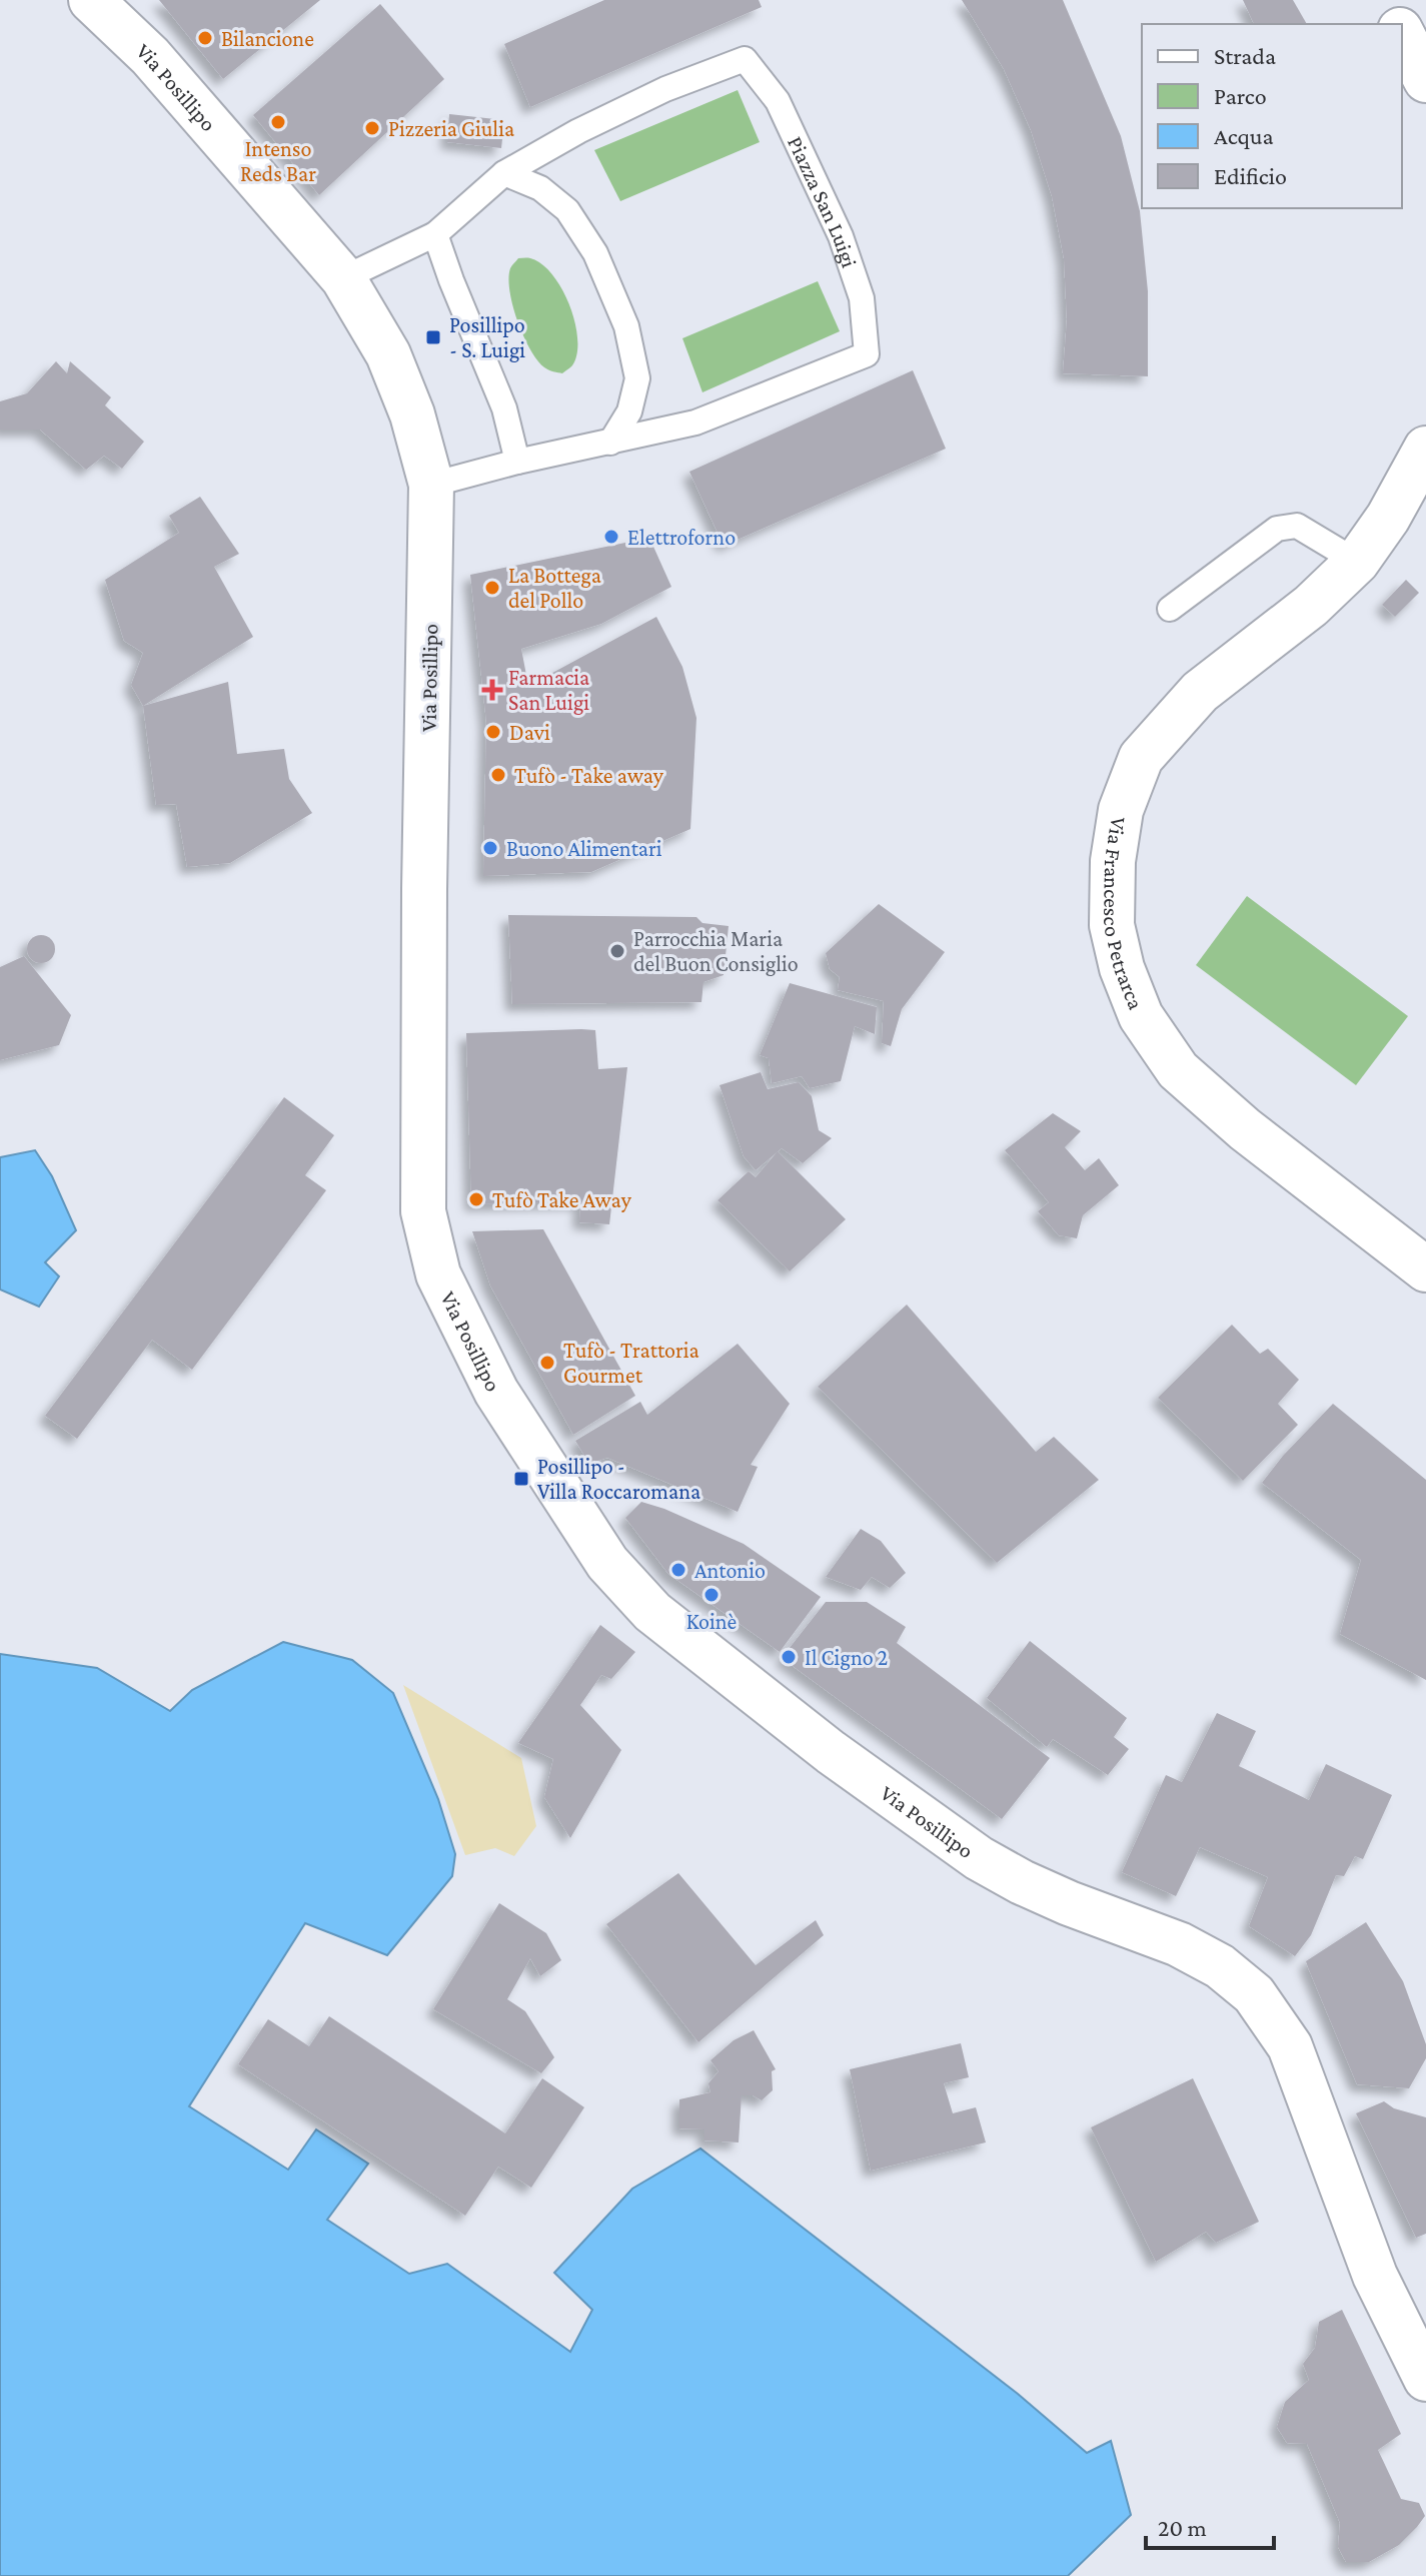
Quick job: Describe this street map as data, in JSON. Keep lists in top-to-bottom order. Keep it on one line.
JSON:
{"streets":{"street":["Via Posillipo","Via Francesco Petrarca"],"lane":["Piazza San Luigi"]},"crossings":[["Via Posillipo","Piazza San Luigi"]],"places":{"other":["Bilancione","Intenso Reds Bar","Pizzeria Giulia","Elettroforno","La Bottega del Pollo","Davi","Tufò - Take away","Buono Alimentari","Parrocchia Maria del Buon Consiglio","Tufò Take Away","Tufò - Trattoria Gourmet","Antonio","Koinè","Il Cigno 2"],"transit":["Posillipo - S. Luigi","Posillipo - Villa Roccaromana"],"health":["Farmacia San Luigi"]},"legend":["Strada","Parco","Acqua","Edificio"],"scale_bar":"20 m"}
